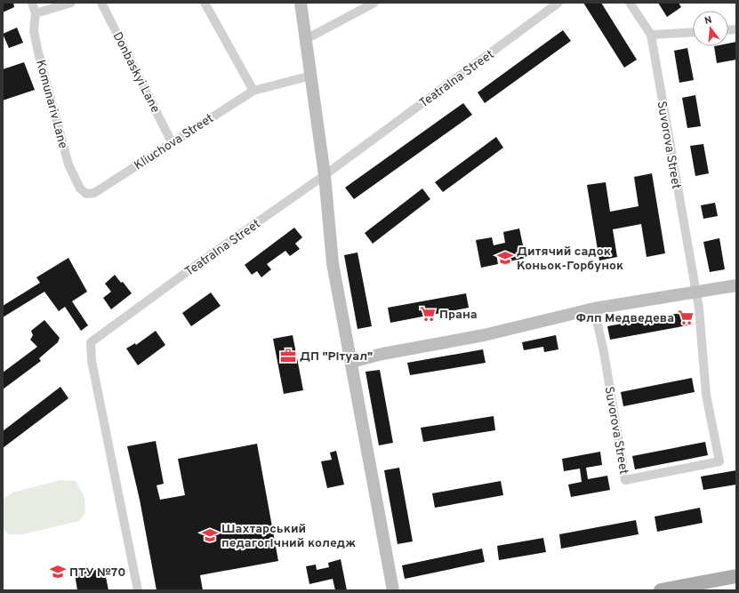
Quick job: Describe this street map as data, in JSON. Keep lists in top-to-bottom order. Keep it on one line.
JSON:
{"streets":{"street":["Donbaskyi Lane","Teatralna Street","Komunariv Lane","Kliuchova Street","Suvorova Street"]},"crossings":[["Donbaskyi Lane","Kliuchova Street"],["Komunariv Lane","Kliuchova Street"]],"places":{"school or university":["Дитячий садок Коньок-Горбунок","Шахтарський педагогічний коледж","ПТУ №70"],"supermarket":["Прана","Флп Медведева"],"office":["ДП \"Рітуал\""]},"north":"top"}
